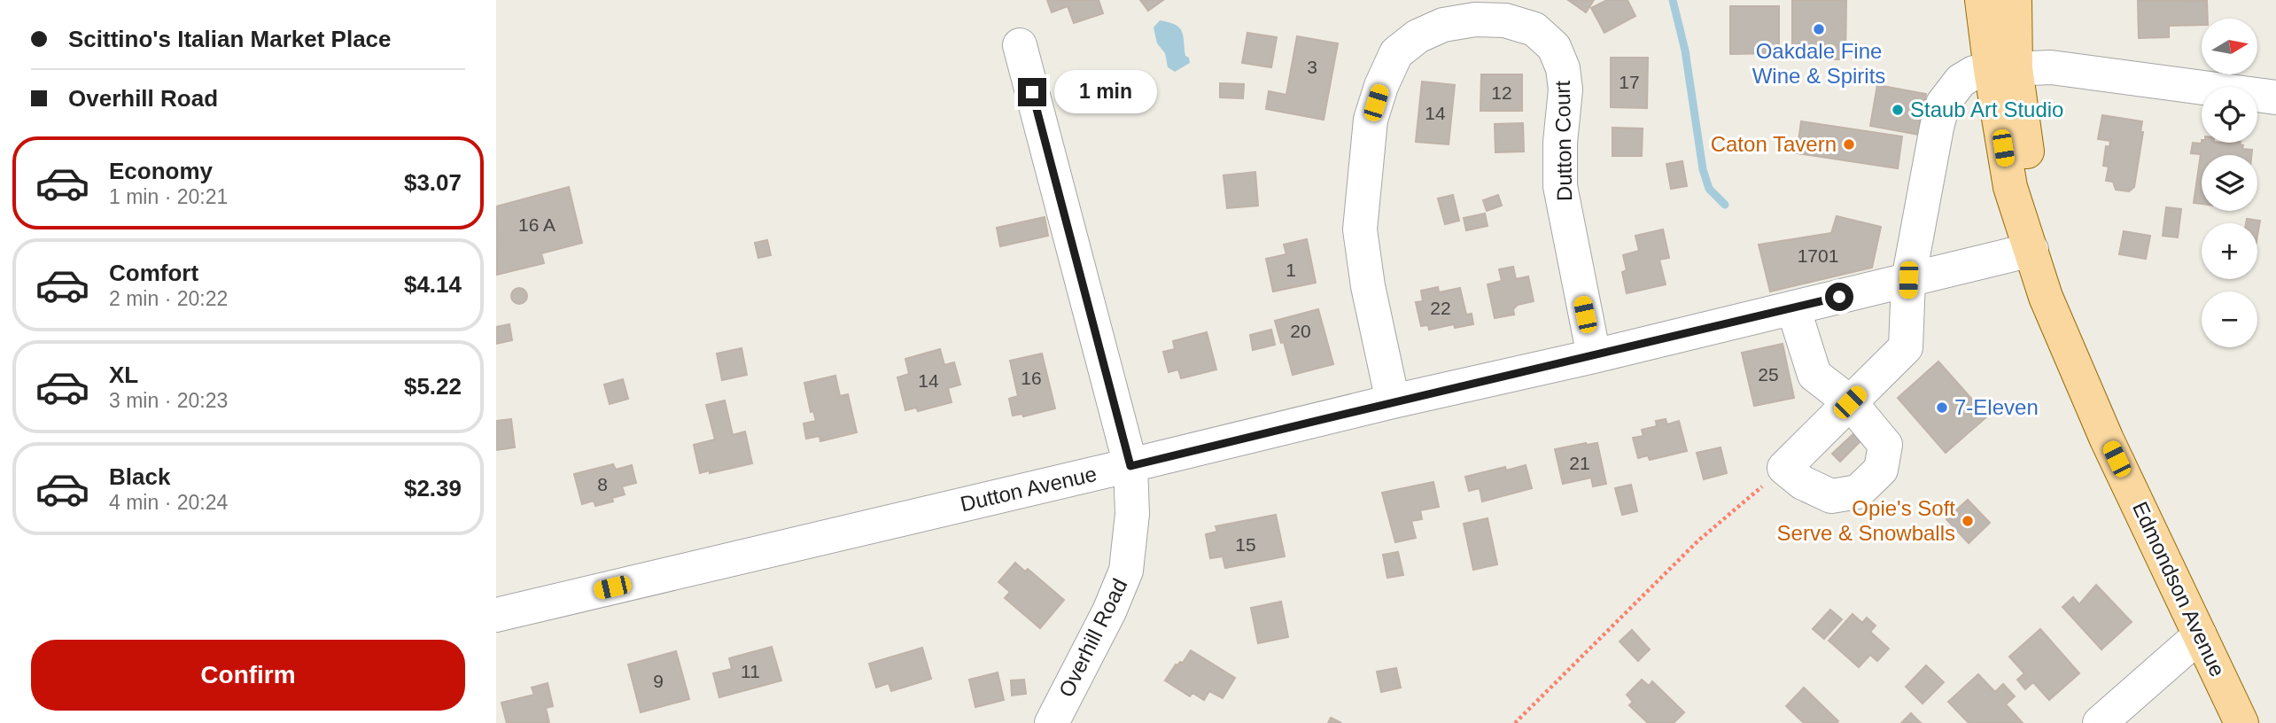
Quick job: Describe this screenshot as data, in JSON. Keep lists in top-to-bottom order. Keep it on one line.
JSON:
{"streets":{"main road":["Edmondson Avenue"],"street":["Dutton Court","Dutton Avenue","Overhill Road"]},"crossings":[["Dutton Court","Dutton Avenue"],["Dutton Avenue","Edmondson Avenue"],["Dutton Avenue","Overhill Road"]],"places":["Oakdale Fine Wine & Spirits","Staub Art Studio","Caton Tavern","7-Eleven","Opie's Soft Serve & Snowballs"],"house_numbers":["3","17","12","14","16 A","1701","1","22","20","25","16","14","21","8","15","11","9"],"north":"right","page":{"banner":["Scittino's Italian Market Place","Overhill Road"],"map_buttons":["+","−"],"bubble":"1 min","list":[{"name":"Economy","note":"1 min · 20:21","value":"$3.07"},{"name":"Comfort","note":"2 min · 20:22","value":"$4.14"},{"name":"XL","note":"3 min · 20:23","value":"$5.22"},{"name":"Black","note":"4 min · 20:24","value":"$2.39"}],"buttons":"Confirm"}}
